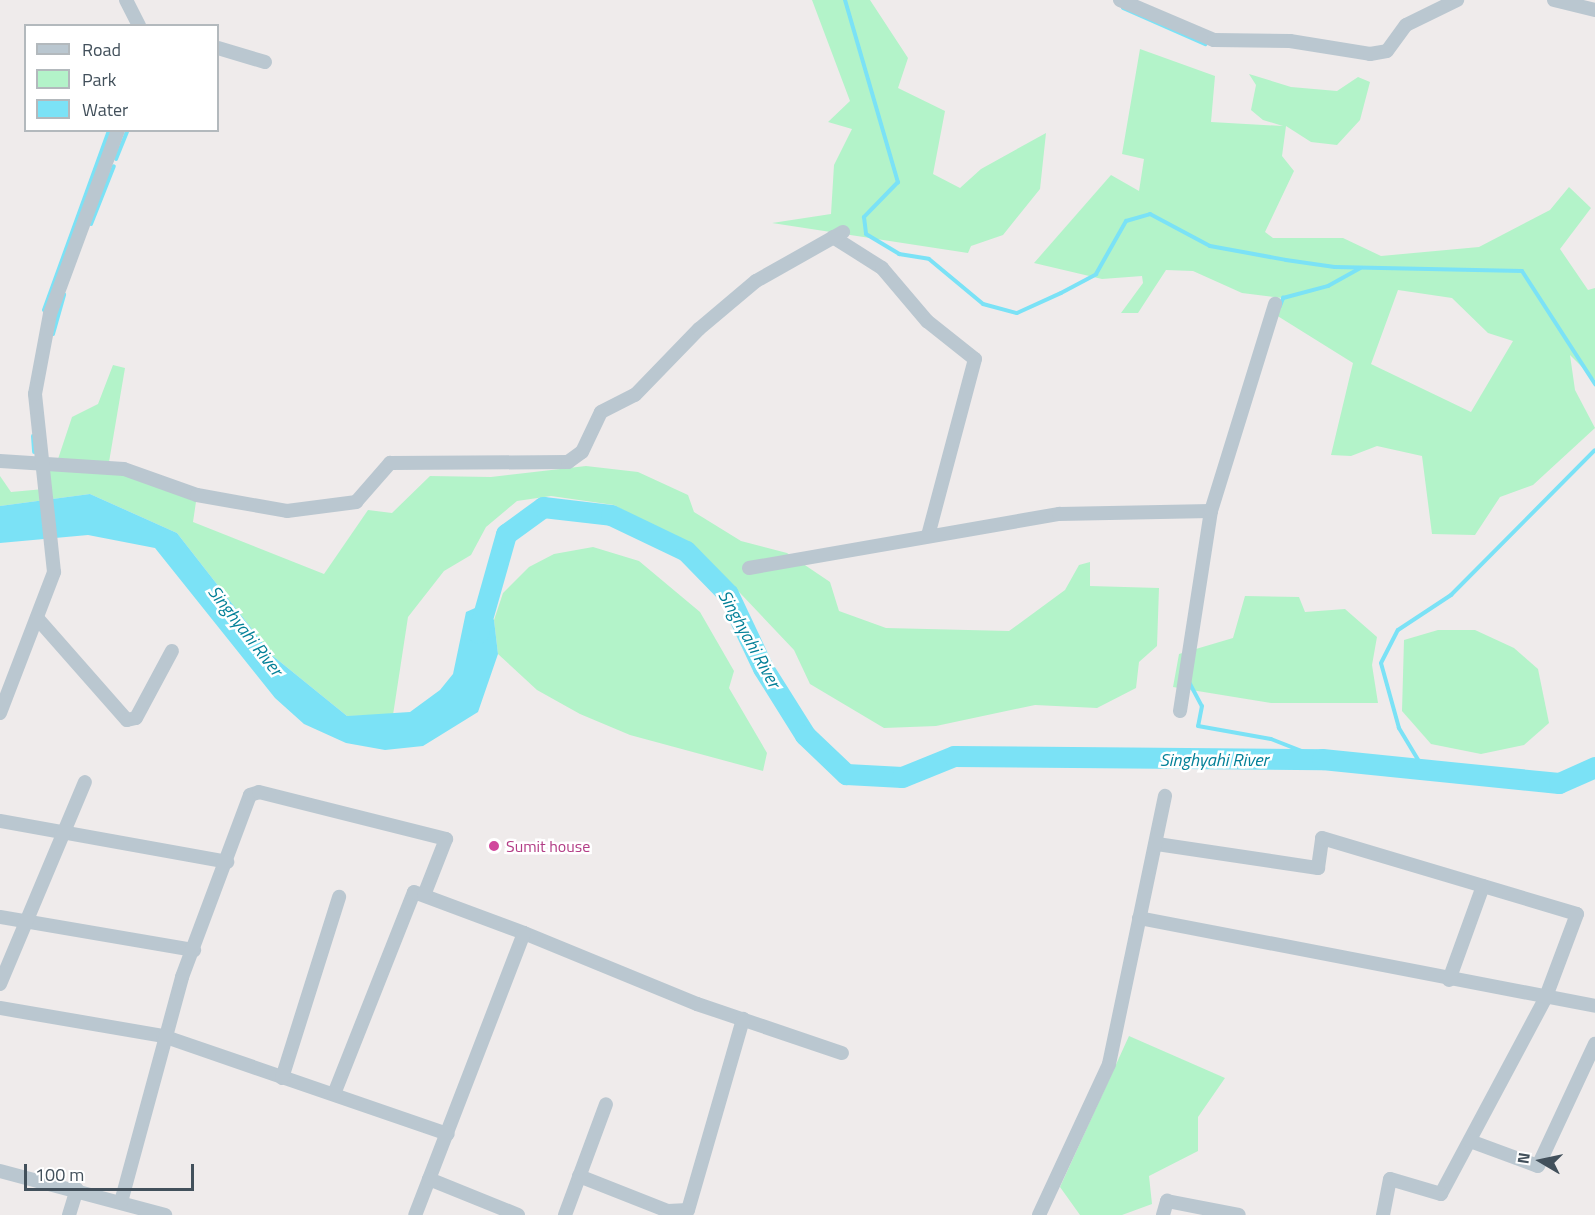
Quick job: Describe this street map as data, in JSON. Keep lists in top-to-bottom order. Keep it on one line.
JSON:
{"water":["Singhyahi River"],"places":["Sumit house"],"legend":["Road","Park","Water"],"scale_bar":"100 m","north":"left"}
